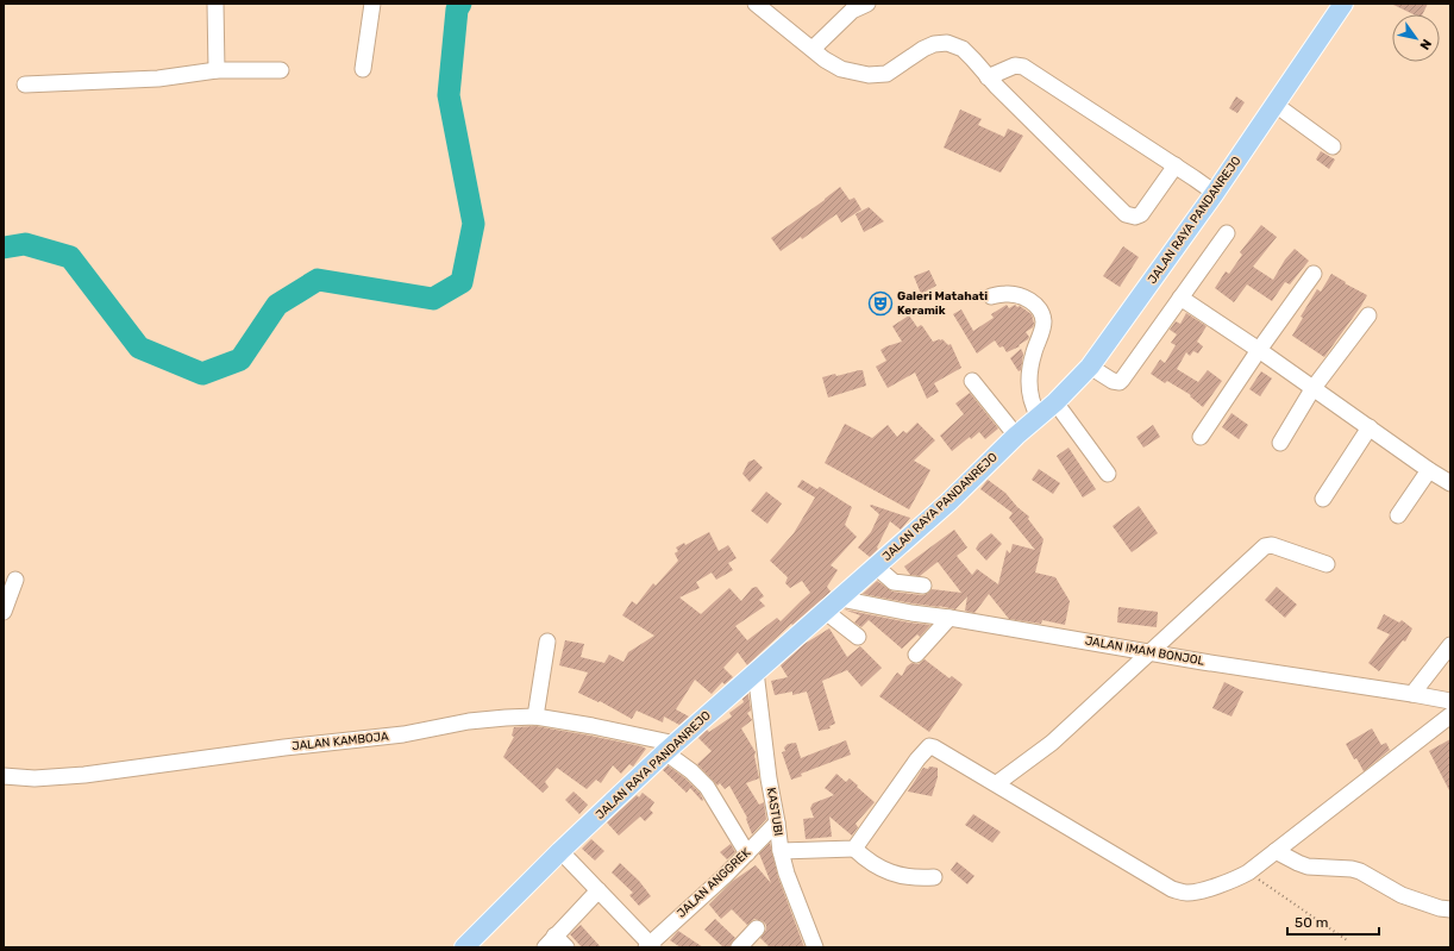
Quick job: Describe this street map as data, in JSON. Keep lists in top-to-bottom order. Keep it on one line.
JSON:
{"streets":{"main road":["JALAN RAYA PANDANREJO"],"street":["JALAN IMAM BONJOL","JALAN KAMBOJA","KASTUBI","JALAN ANGGREK"]},"crossings":[["JALAN RAYA PANDANREJO","JALAN IMAM BONJOL"],["JALAN RAYA PANDANREJO","JALAN KAMBOJA"],["JALAN RAYA PANDANREJO","KASTUBI"],["KASTUBI","JALAN ANGGREK"]],"places":{"theatre":["Galeri Matahati Keramik"]},"scale_bar":"50 m","north":"bottom right"}
